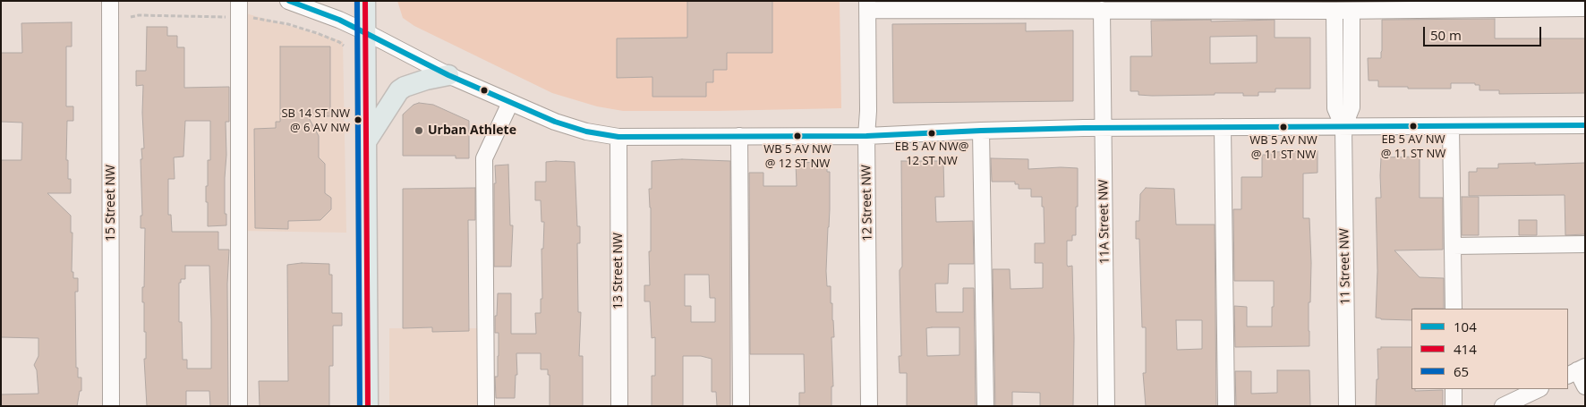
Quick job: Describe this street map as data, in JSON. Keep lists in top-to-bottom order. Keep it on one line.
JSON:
{"streets":{"street":["15 Street NW","12 Street NW","11A Street NW","11 Street NW","13 Street NW"]},"places":["SB 14 ST NW @ 6 AV NW","EB 5 AV NW @ 11 ST NW","WB 5 AV NW @ 11 ST NW","Urban Athlete","EB 5 AV NW@ 12 ST NW","WB 5 AV NW @ 12 ST NW"],"lines":["transit line 104","transit line 414","transit line 65"],"legend":["104","414","65"],"scale_bar":"50 m"}
